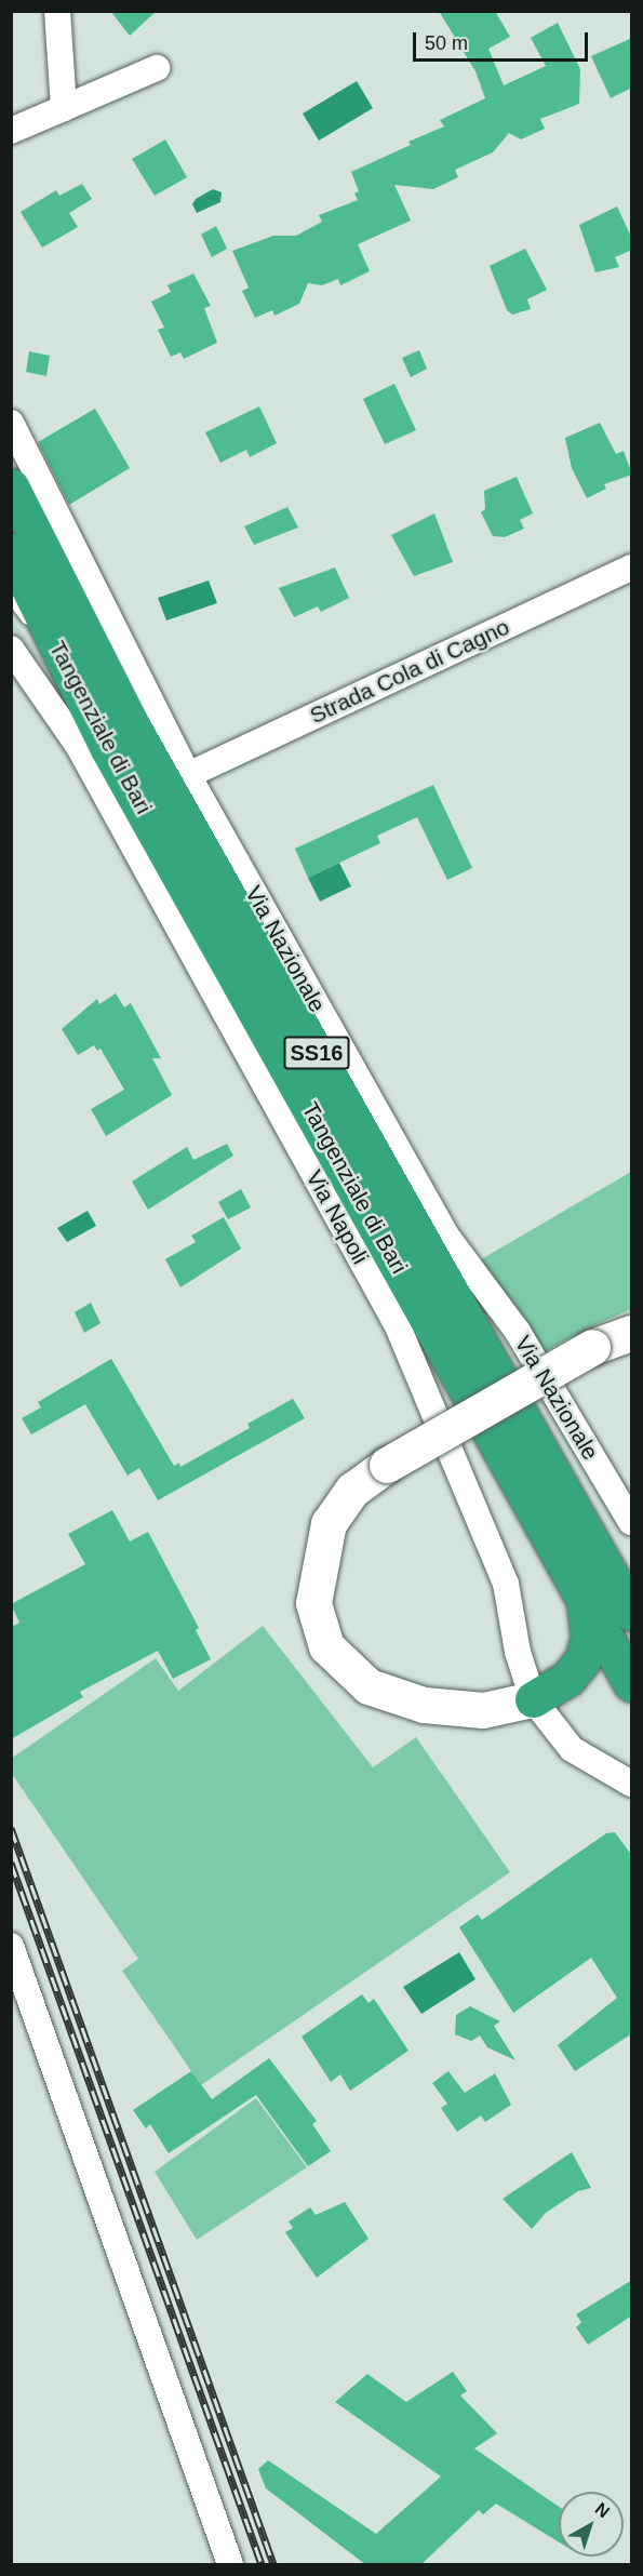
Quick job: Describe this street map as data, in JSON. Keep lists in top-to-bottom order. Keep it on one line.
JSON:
{"streets":{"highway":["Tangenziale di Bari","SS16"],"street":["Strada Cola di Cagno","Via Nazionale","Via Napoli"]},"crossings":[["Strada Cola di Cagno","Via Nazionale"]],"scale_bar":"50 m","north":"top right"}
